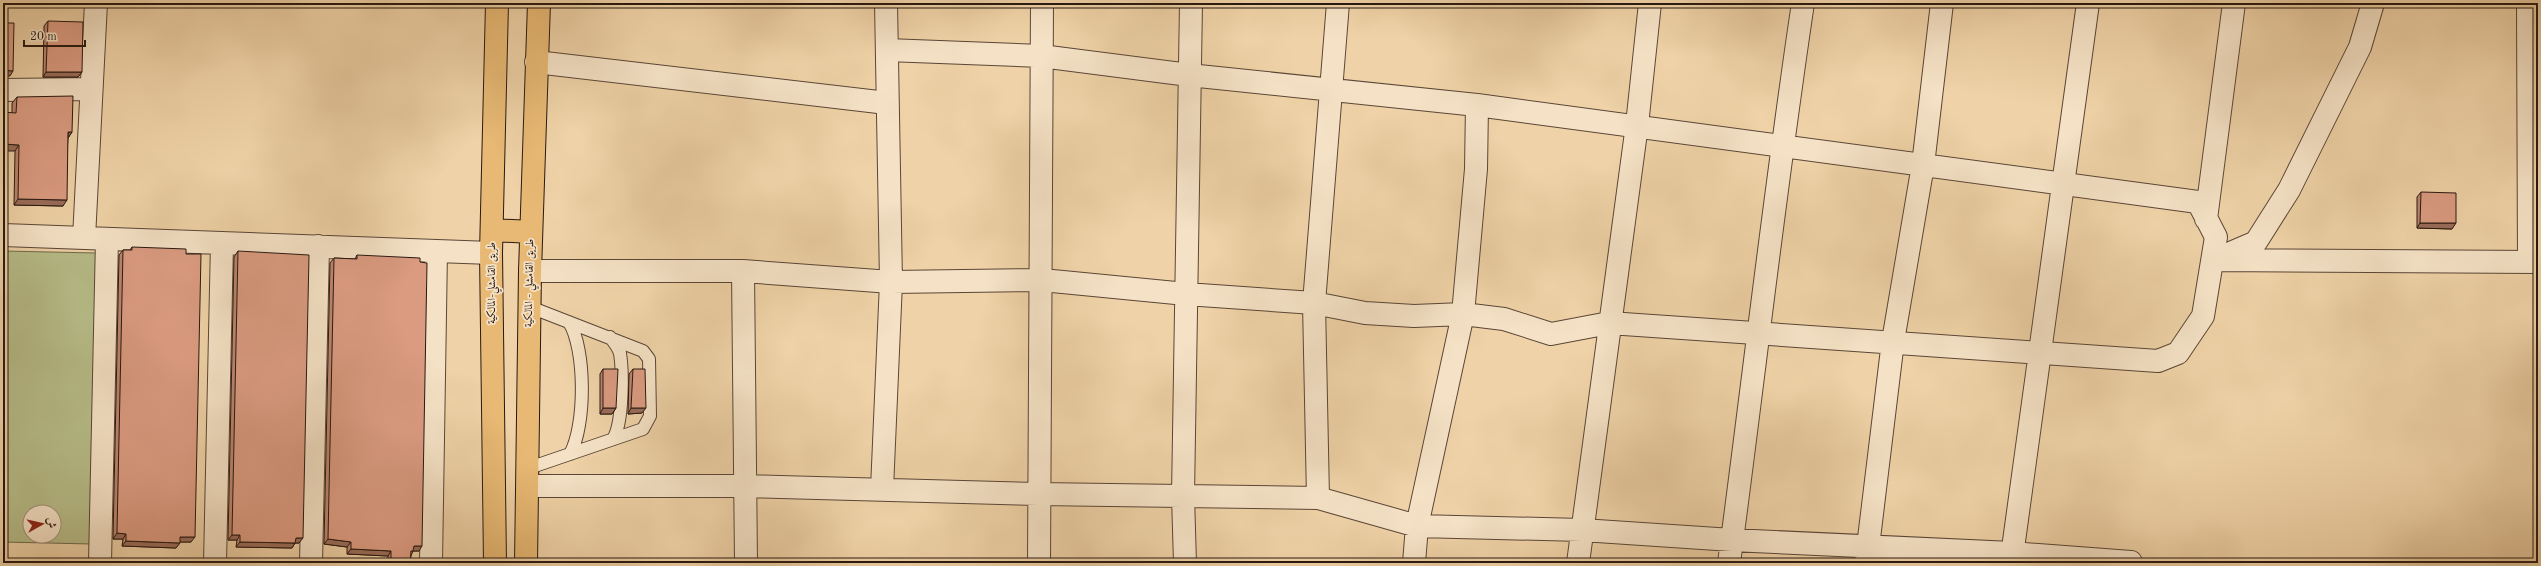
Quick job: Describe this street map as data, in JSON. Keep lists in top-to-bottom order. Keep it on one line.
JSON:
{"streets":{"highway":["طريق القامشلي-المالكية","طريق القامشلي - المالكية"]},"scale_bar":"20 m","north":"right"}
